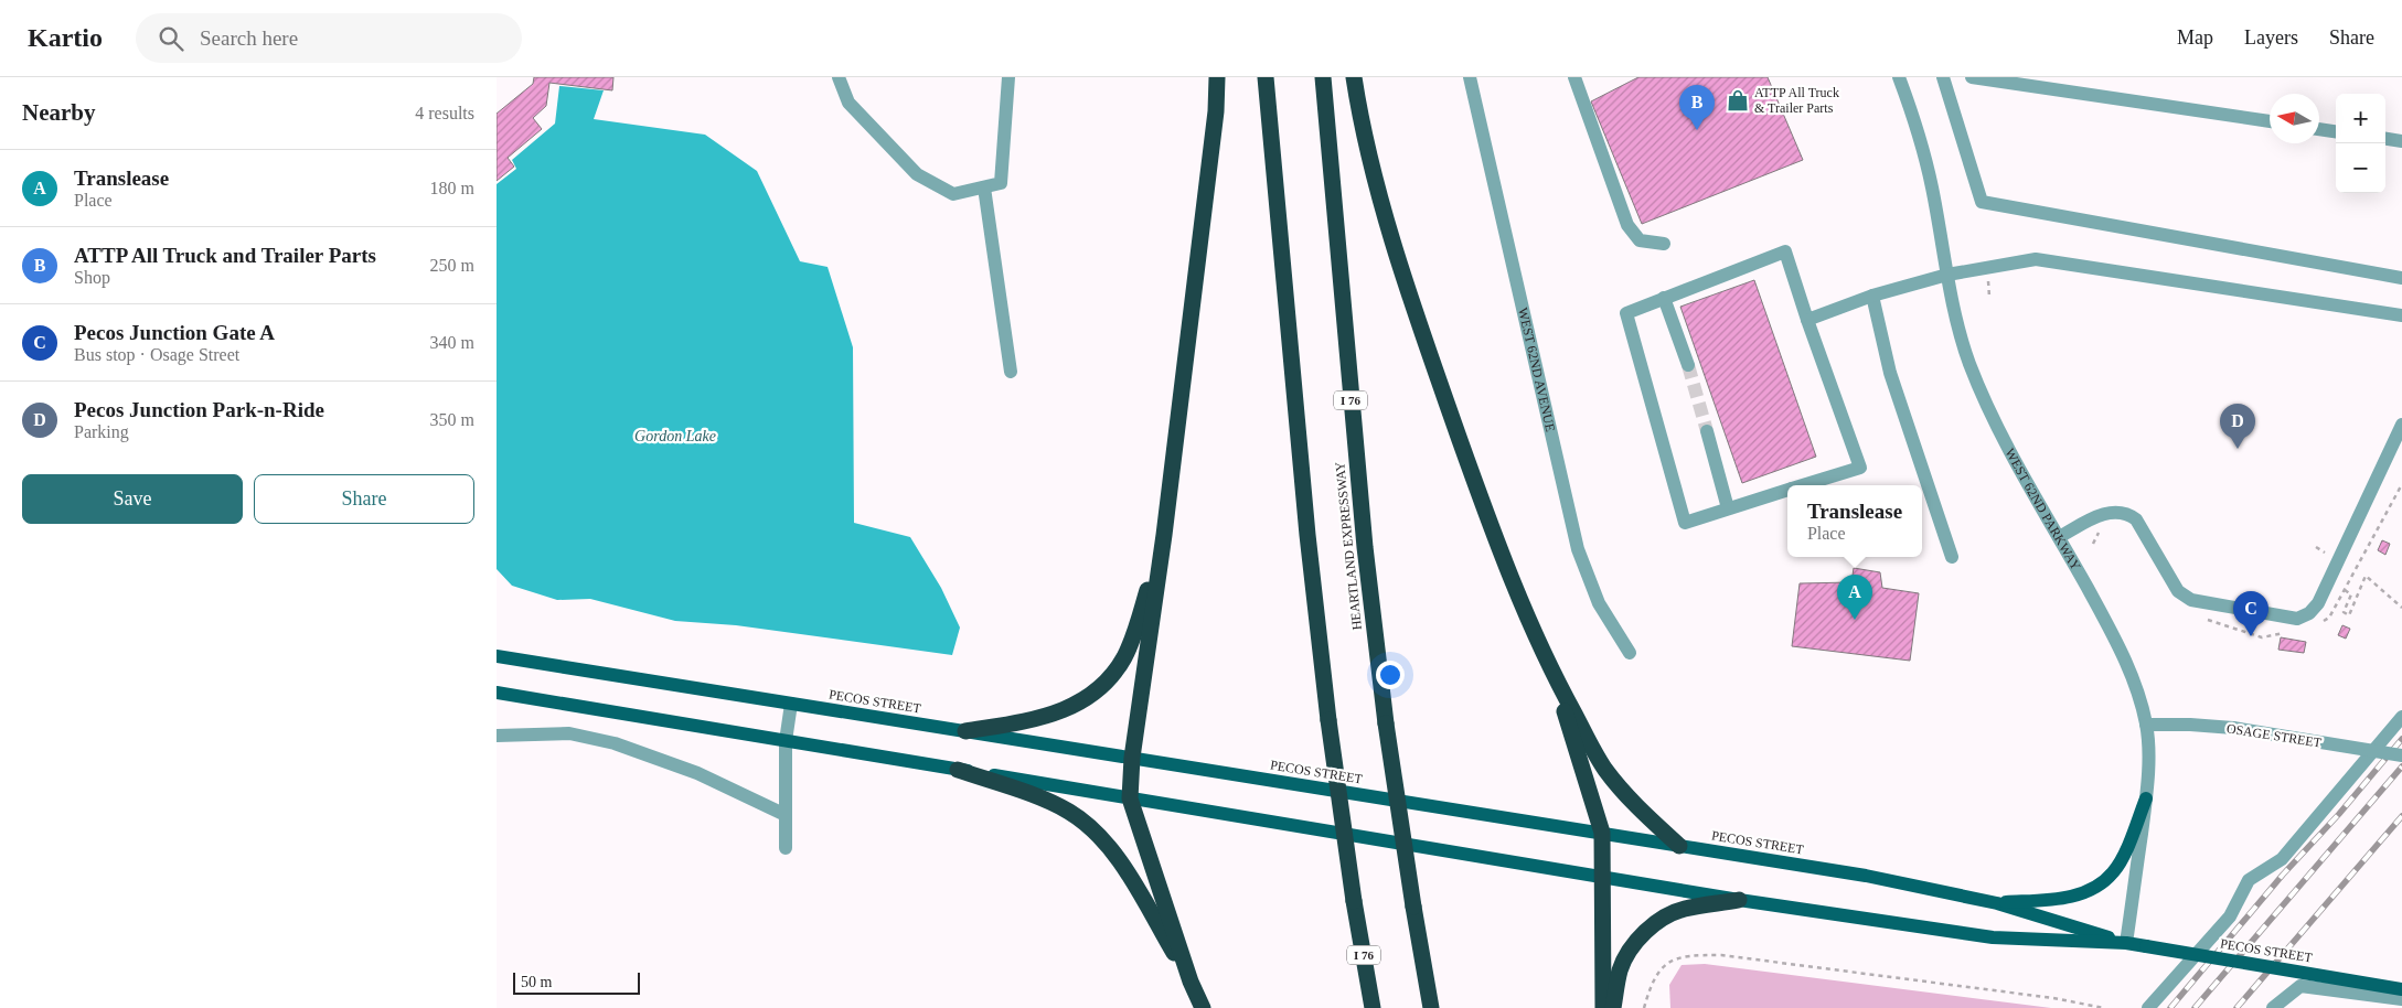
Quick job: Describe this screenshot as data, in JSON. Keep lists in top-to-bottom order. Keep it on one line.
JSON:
{"streets":{"highway":["I 76","HEARTLAND EXPRESSWAY"],"main road":["PECOS STREET"],"street":["WEST 62ND AVENUE","WEST 62ND PARKWAY","OSAGE STREET"]},"crossings":[["WEST 62ND PARKWAY","PECOS STREET"],["WEST 62ND PARKWAY","OSAGE STREET"]],"water":["Gordon Lake"],"places":{"shop":["ATTP All Truck & Trailer Parts"]},"scale_bar":"50 m","north":"left","page":{"header":"Kartio","search":"Search here","nav":["Map","Layers","Share"],"heading":["Nearby","4 results"],"pins":["B","D","A","C"],"map_buttons":["+","−"],"list":[{"mark":"A","name":"Translease","note":"Place","value":"180 m"},{"mark":"B","name":"ATTP All Truck and Trailer Parts","note":"Shop","value":"250 m"},{"mark":"C","name":"Pecos Junction Gate A","note":"Bus stop · Osage Street","value":"340 m"},{"mark":"D","name":"Pecos Junction Park-n-Ride","note":"Parking","value":"350 m"}],"buttons":["Save","Share"],"popup":["Translease","Place"],"scale":"50 m"}}
